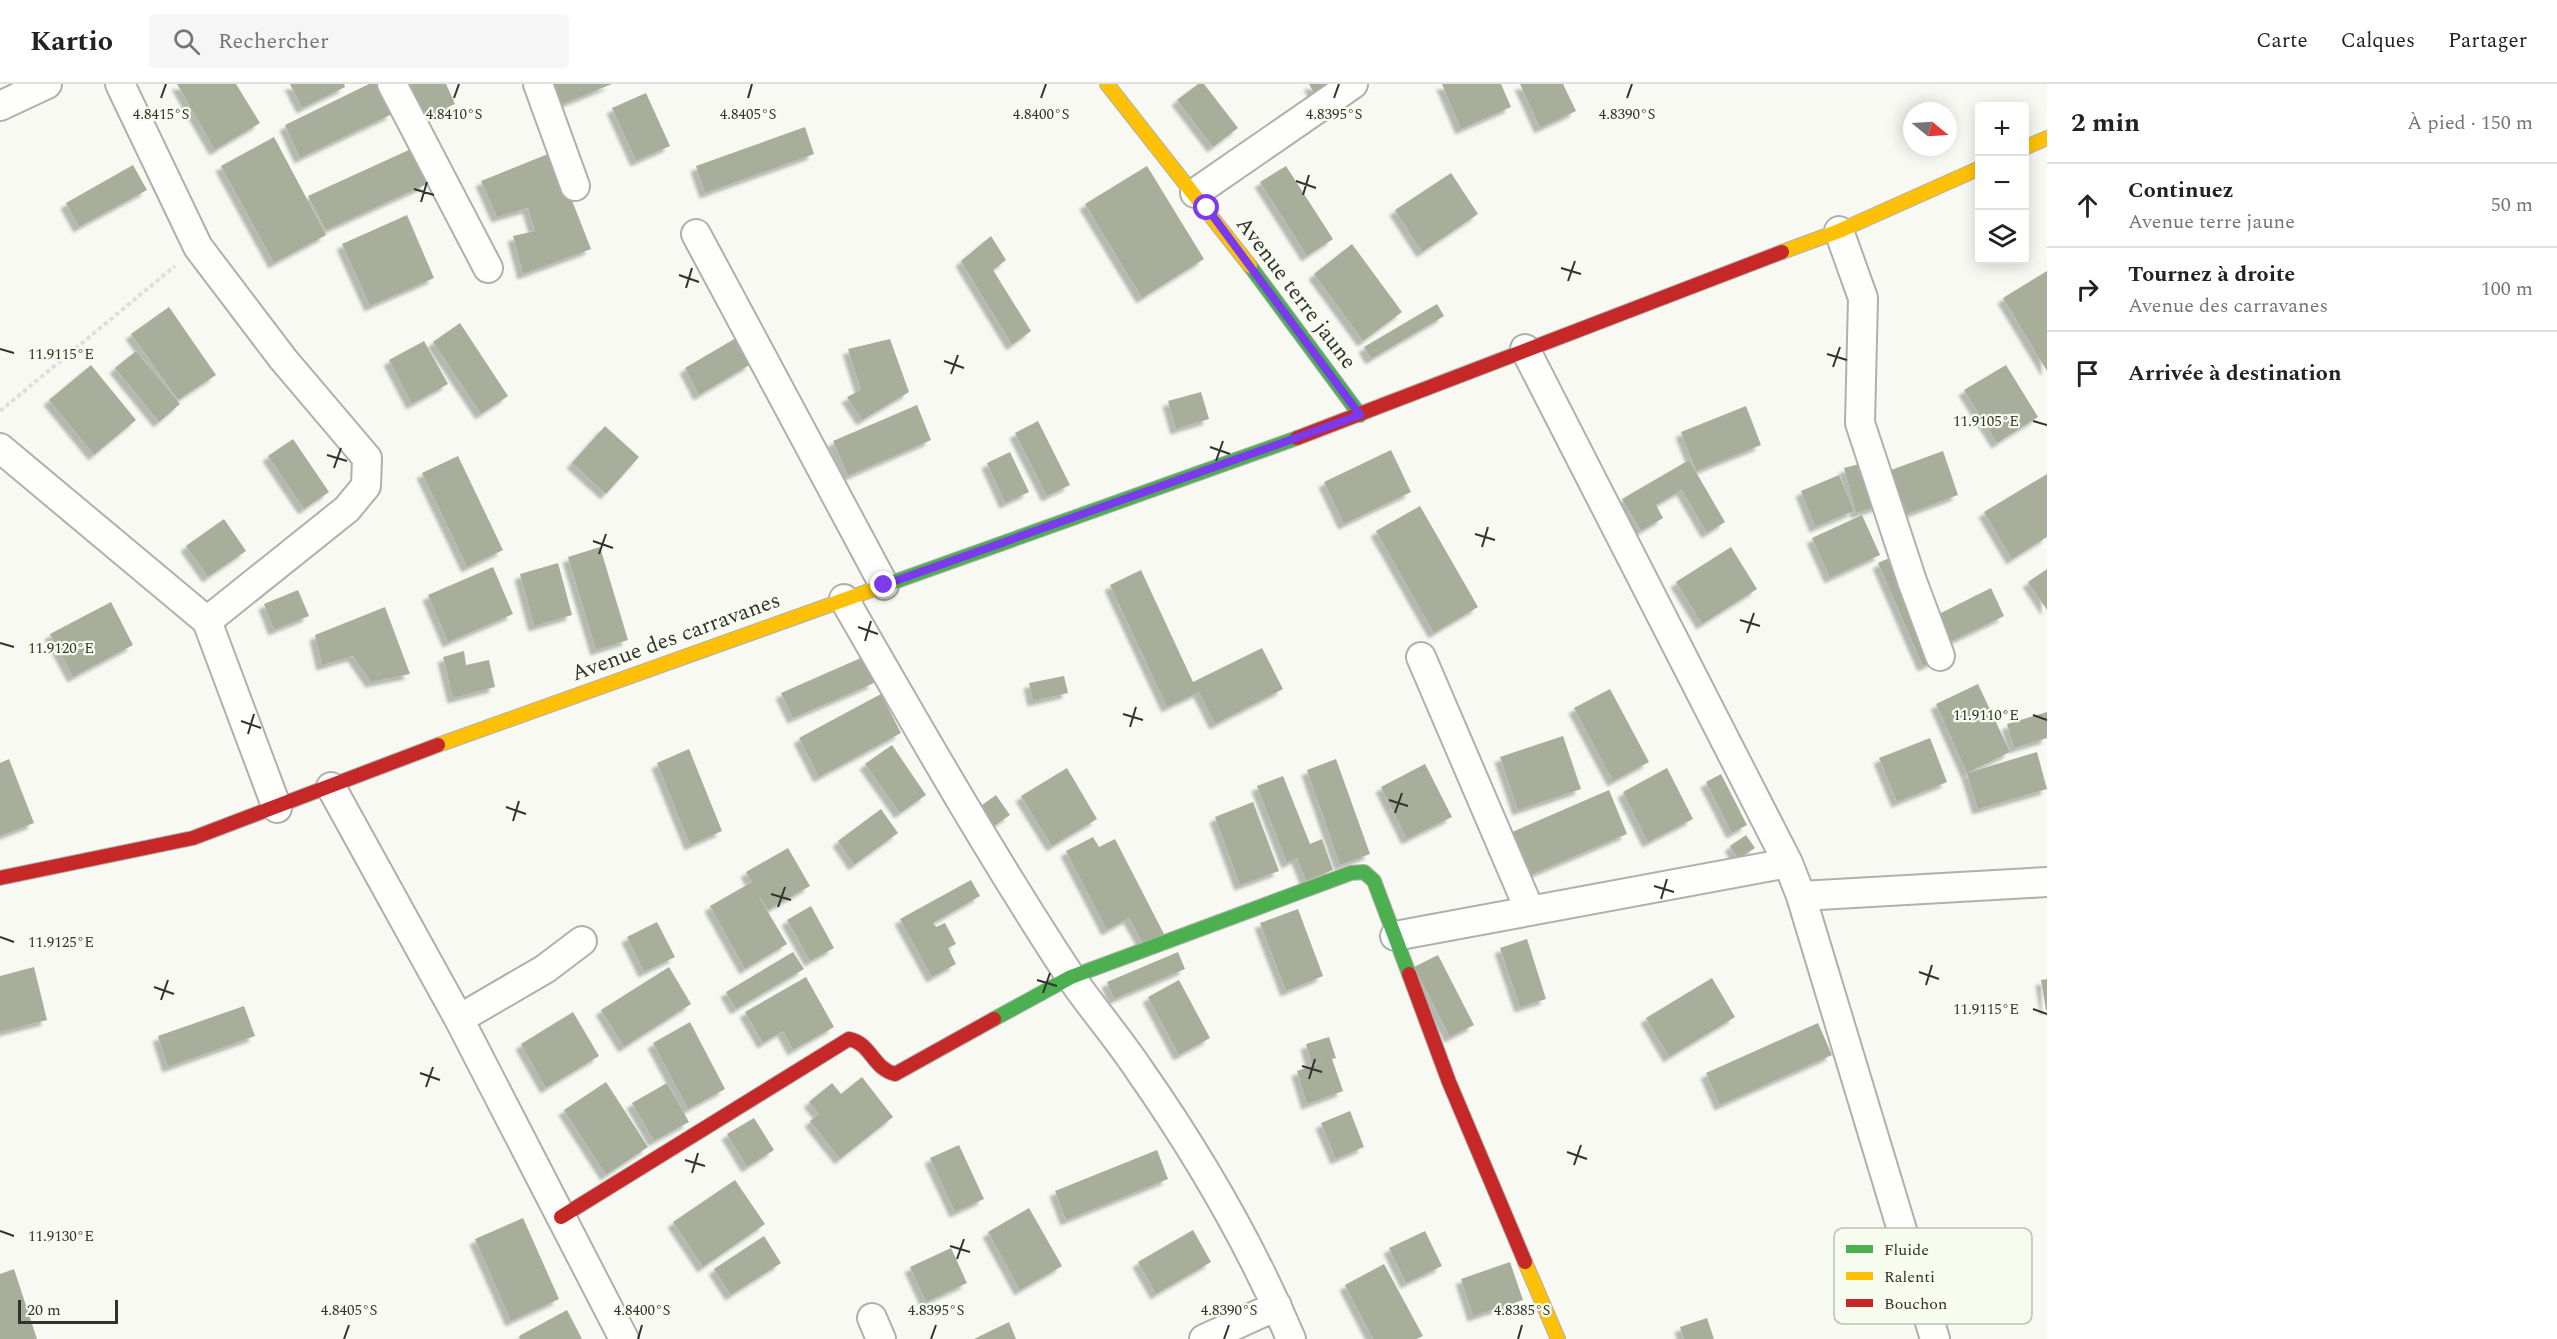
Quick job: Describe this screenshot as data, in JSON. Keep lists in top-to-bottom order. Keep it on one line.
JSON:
{"streets":{"street":["Avenue terre jaune","Avenue des carravanes"]},"crossings":[["Avenue terre jaune","Avenue des carravanes"]],"legend":["Fluide","Ralenti","Bouchon"],"scale_bar":"20 m","north":"right","page":{"header":"Kartio","search":"Rechercher","nav":["Carte","Calques","Partager"],"heading":["2 min","À pied · 150 m"],"map_buttons":["+","−"],"list":[["Continuez","Avenue terre jaune","50 m"],["Tournez à droite","Avenue des carravanes","100 m"],"Arrivée à destination"],"scale":"20 m"},"coordinates":["4.8415°S","4.8410°S","4.8405°S","4.8400°S","4.8395°S","4.8390°S","11.9115°E","11.9105°E","11.9120°E","11.9110°E","11.9125°E","11.9130°E","4.8385°S"]}
